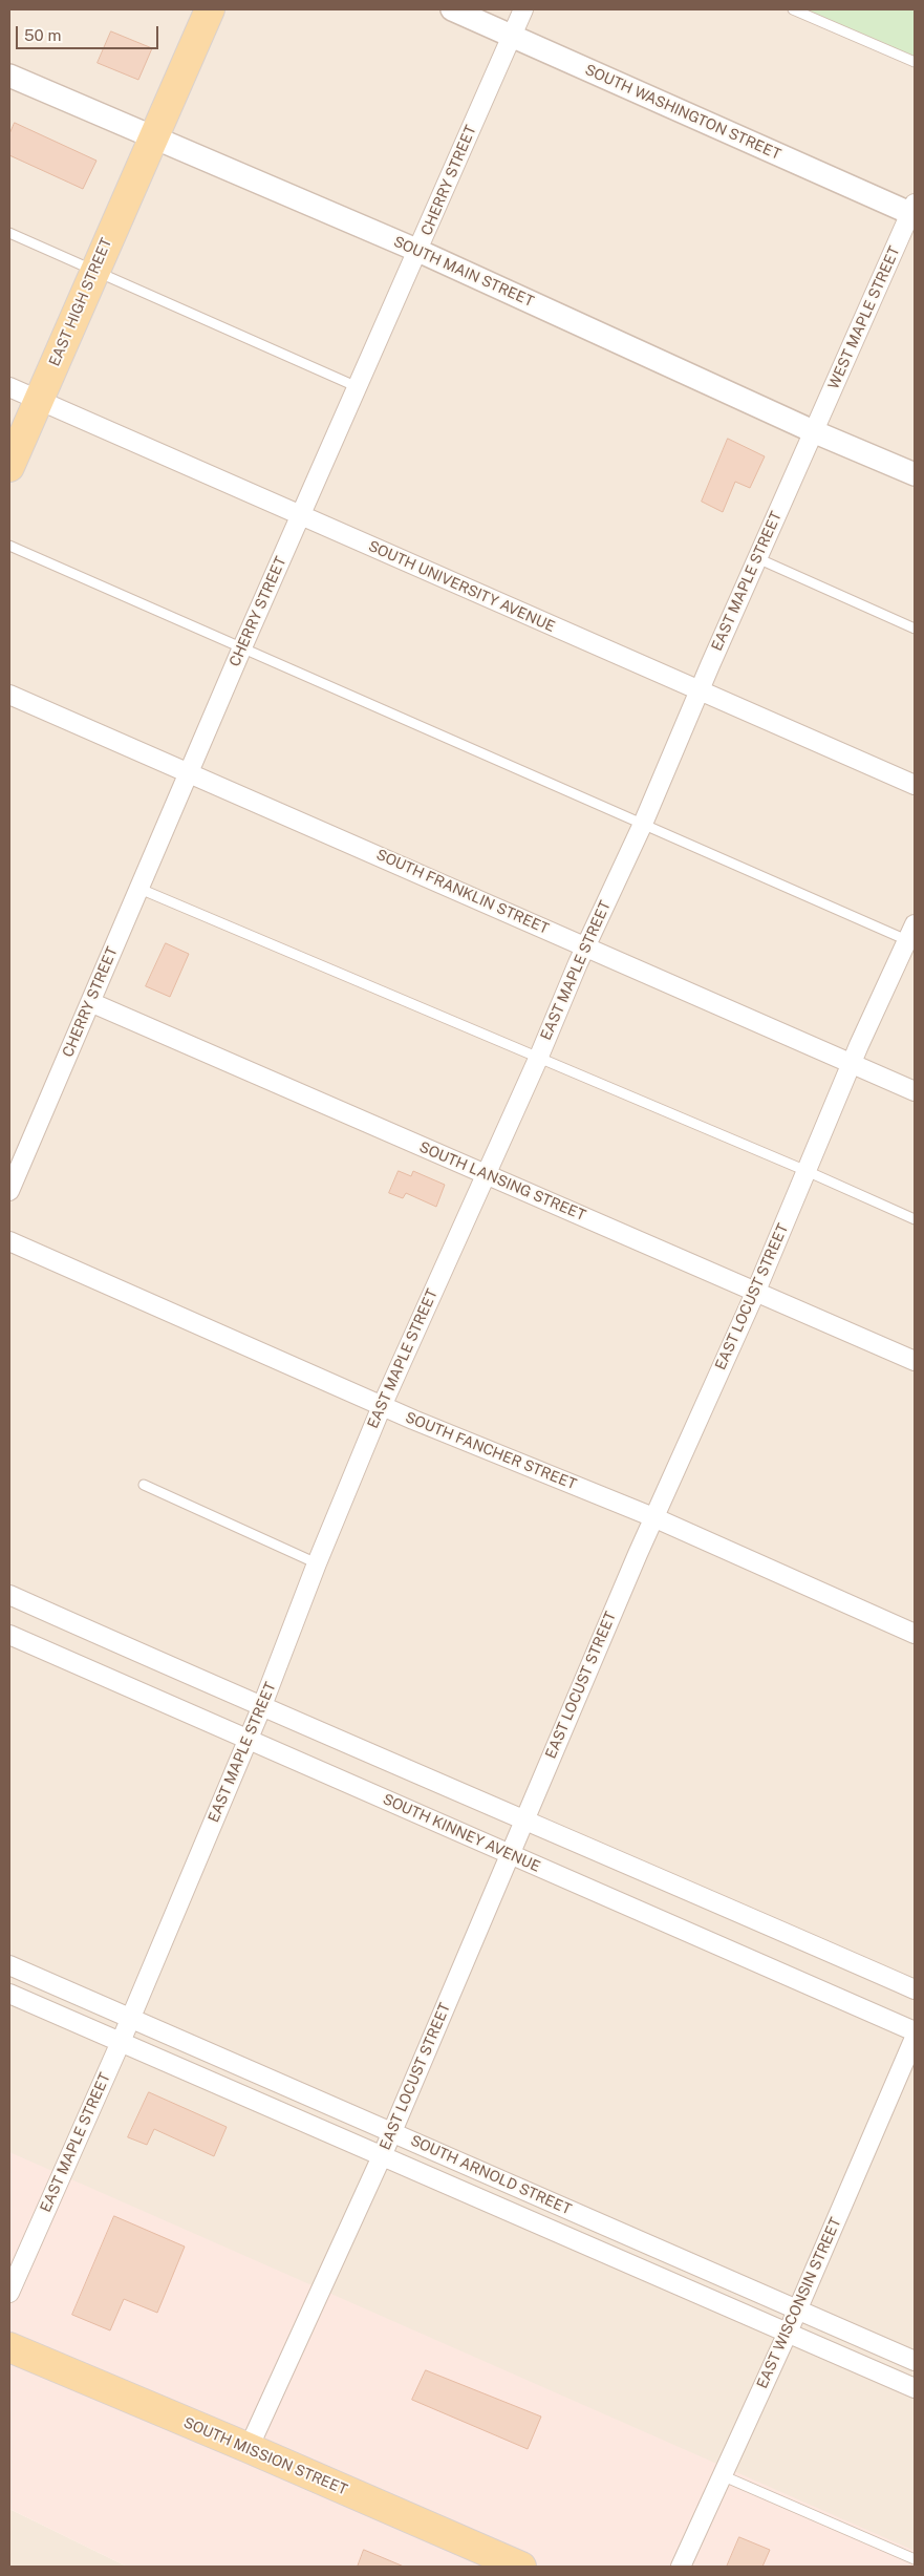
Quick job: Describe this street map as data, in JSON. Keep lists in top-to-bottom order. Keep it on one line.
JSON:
{"streets":{"main road":["EAST HIGH STREET","SOUTH MISSION STREET"],"street":["SOUTH WASHINGTON STREET","CHERRY STREET","SOUTH MAIN STREET","WEST MAPLE STREET","EAST MAPLE STREET","SOUTH UNIVERSITY AVENUE","SOUTH FRANKLIN STREET","SOUTH LANSING STREET","EAST LOCUST STREET","SOUTH FANCHER STREET","SOUTH KINNEY AVENUE","SOUTH ARNOLD STREET","EAST WISCONSIN STREET"]},"crossings":[["SOUTH WASHINGTON STREET","CHERRY STREET"],["SOUTH WASHINGTON STREET","WEST MAPLE STREET"],["CHERRY STREET","SOUTH MAIN STREET"],["CHERRY STREET","SOUTH UNIVERSITY AVENUE"],["CHERRY STREET","SOUTH FRANKLIN STREET"],["CHERRY STREET","SOUTH LANSING STREET"],["SOUTH MAIN STREET","EAST HIGH STREET"],["SOUTH MAIN STREET","WEST MAPLE STREET"],["SOUTH MAIN STREET","EAST MAPLE STREET"],["EAST HIGH STREET","SOUTH UNIVERSITY AVENUE"],["WEST MAPLE STREET","EAST MAPLE STREET"],["EAST MAPLE STREET","SOUTH UNIVERSITY AVENUE"],["EAST MAPLE STREET","SOUTH FRANKLIN STREET"],["EAST MAPLE STREET","SOUTH LANSING STREET"],["EAST MAPLE STREET","SOUTH FANCHER STREET"],["EAST MAPLE STREET","SOUTH KINNEY AVENUE"],["EAST MAPLE STREET","SOUTH ARNOLD STREET"],["SOUTH FRANKLIN STREET","EAST LOCUST STREET"],["SOUTH LANSING STREET","EAST LOCUST STREET"],["EAST LOCUST STREET","SOUTH FANCHER STREET"],["EAST LOCUST STREET","SOUTH KINNEY AVENUE"],["EAST LOCUST STREET","SOUTH ARNOLD STREET"],["EAST LOCUST STREET","SOUTH MISSION STREET"],["SOUTH ARNOLD STREET","EAST WISCONSIN STREET"]],"scale_bar":"50 m"}
